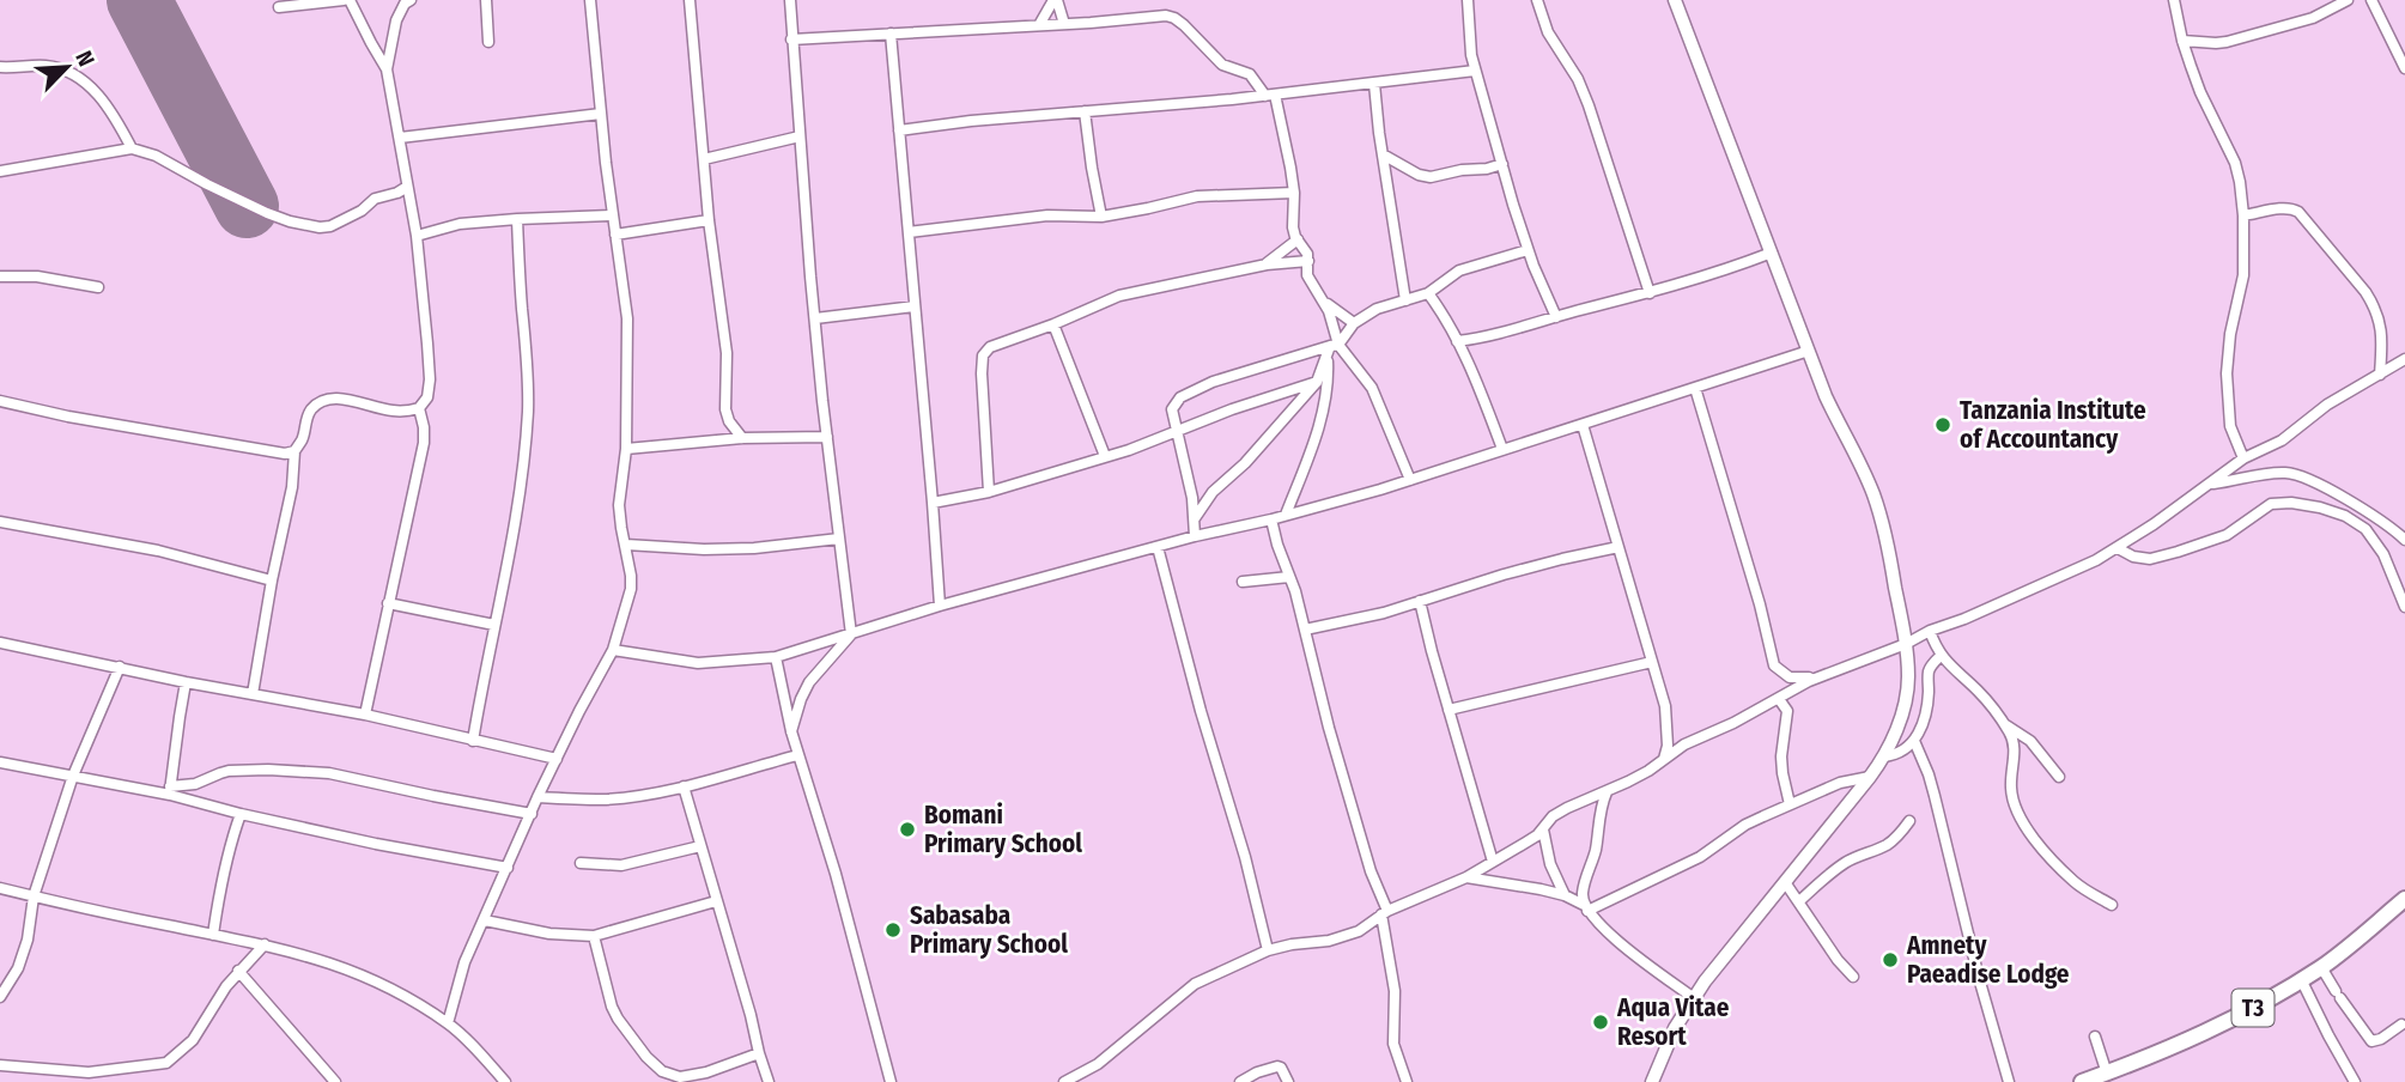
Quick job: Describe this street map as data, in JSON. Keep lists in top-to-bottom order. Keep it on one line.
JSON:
{"streets":{"highway":["T3"]},"places":["Tanzania Institute of Accountancy","Bomani Primary School","Sabasaba Primary School","Amnety Paeadise Lodge","Aqua Vitae Resort"],"north":"top right"}
